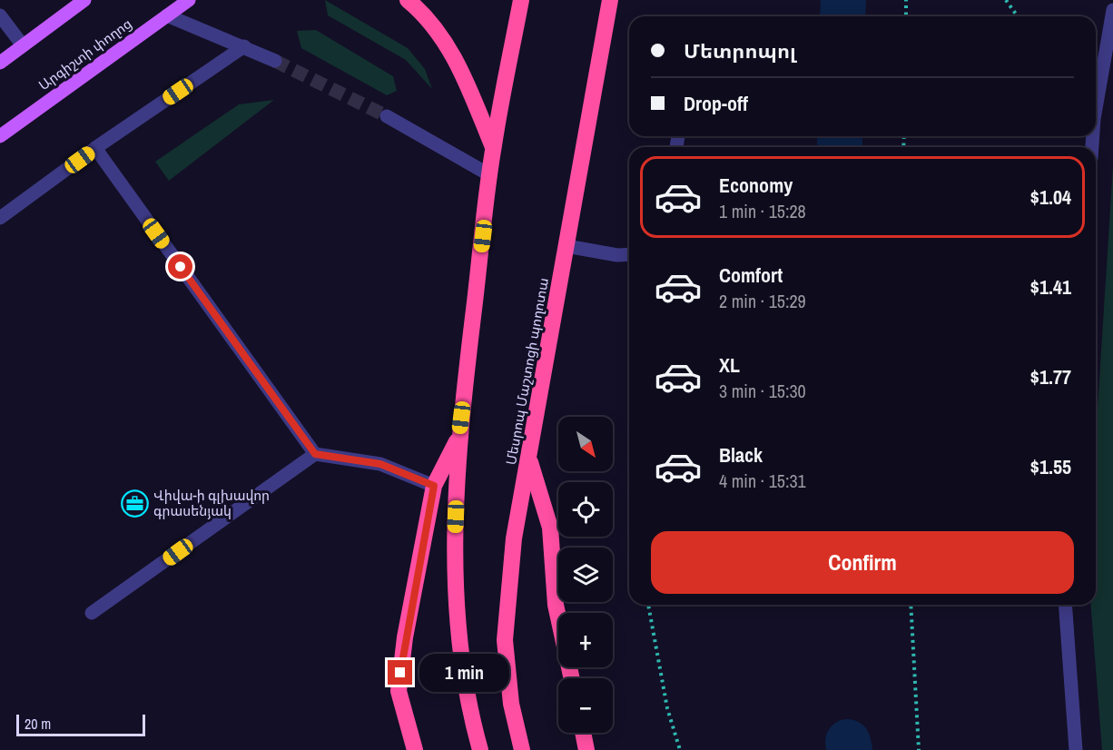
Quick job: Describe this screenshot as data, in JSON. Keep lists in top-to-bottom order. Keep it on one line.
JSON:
{"streets":{"highway":["Մեսրոպ Մաշտոցի պողոտա"],"main road":["Արգիշտի փողոց"]},"places":{"office":["Վիվա-ի գլխավոր գրասենյակ"]},"scale_bar":"20 m","north":"bottom right","page":{"banner":["Մետրոպոլ","Drop-off"],"list":[{"name":"Economy","note":"1 min · 15:28","value":"$1.04"},{"name":"Comfort","note":"2 min · 15:29","value":"$1.41"},{"name":"XL","note":"3 min · 15:30","value":"$1.77"},{"name":"Black","note":"4 min · 15:31","value":"$1.55"}],"map_buttons":["+","−"],"buttons":"Confirm","bubble":"1 min","scale":"20 m"}}
